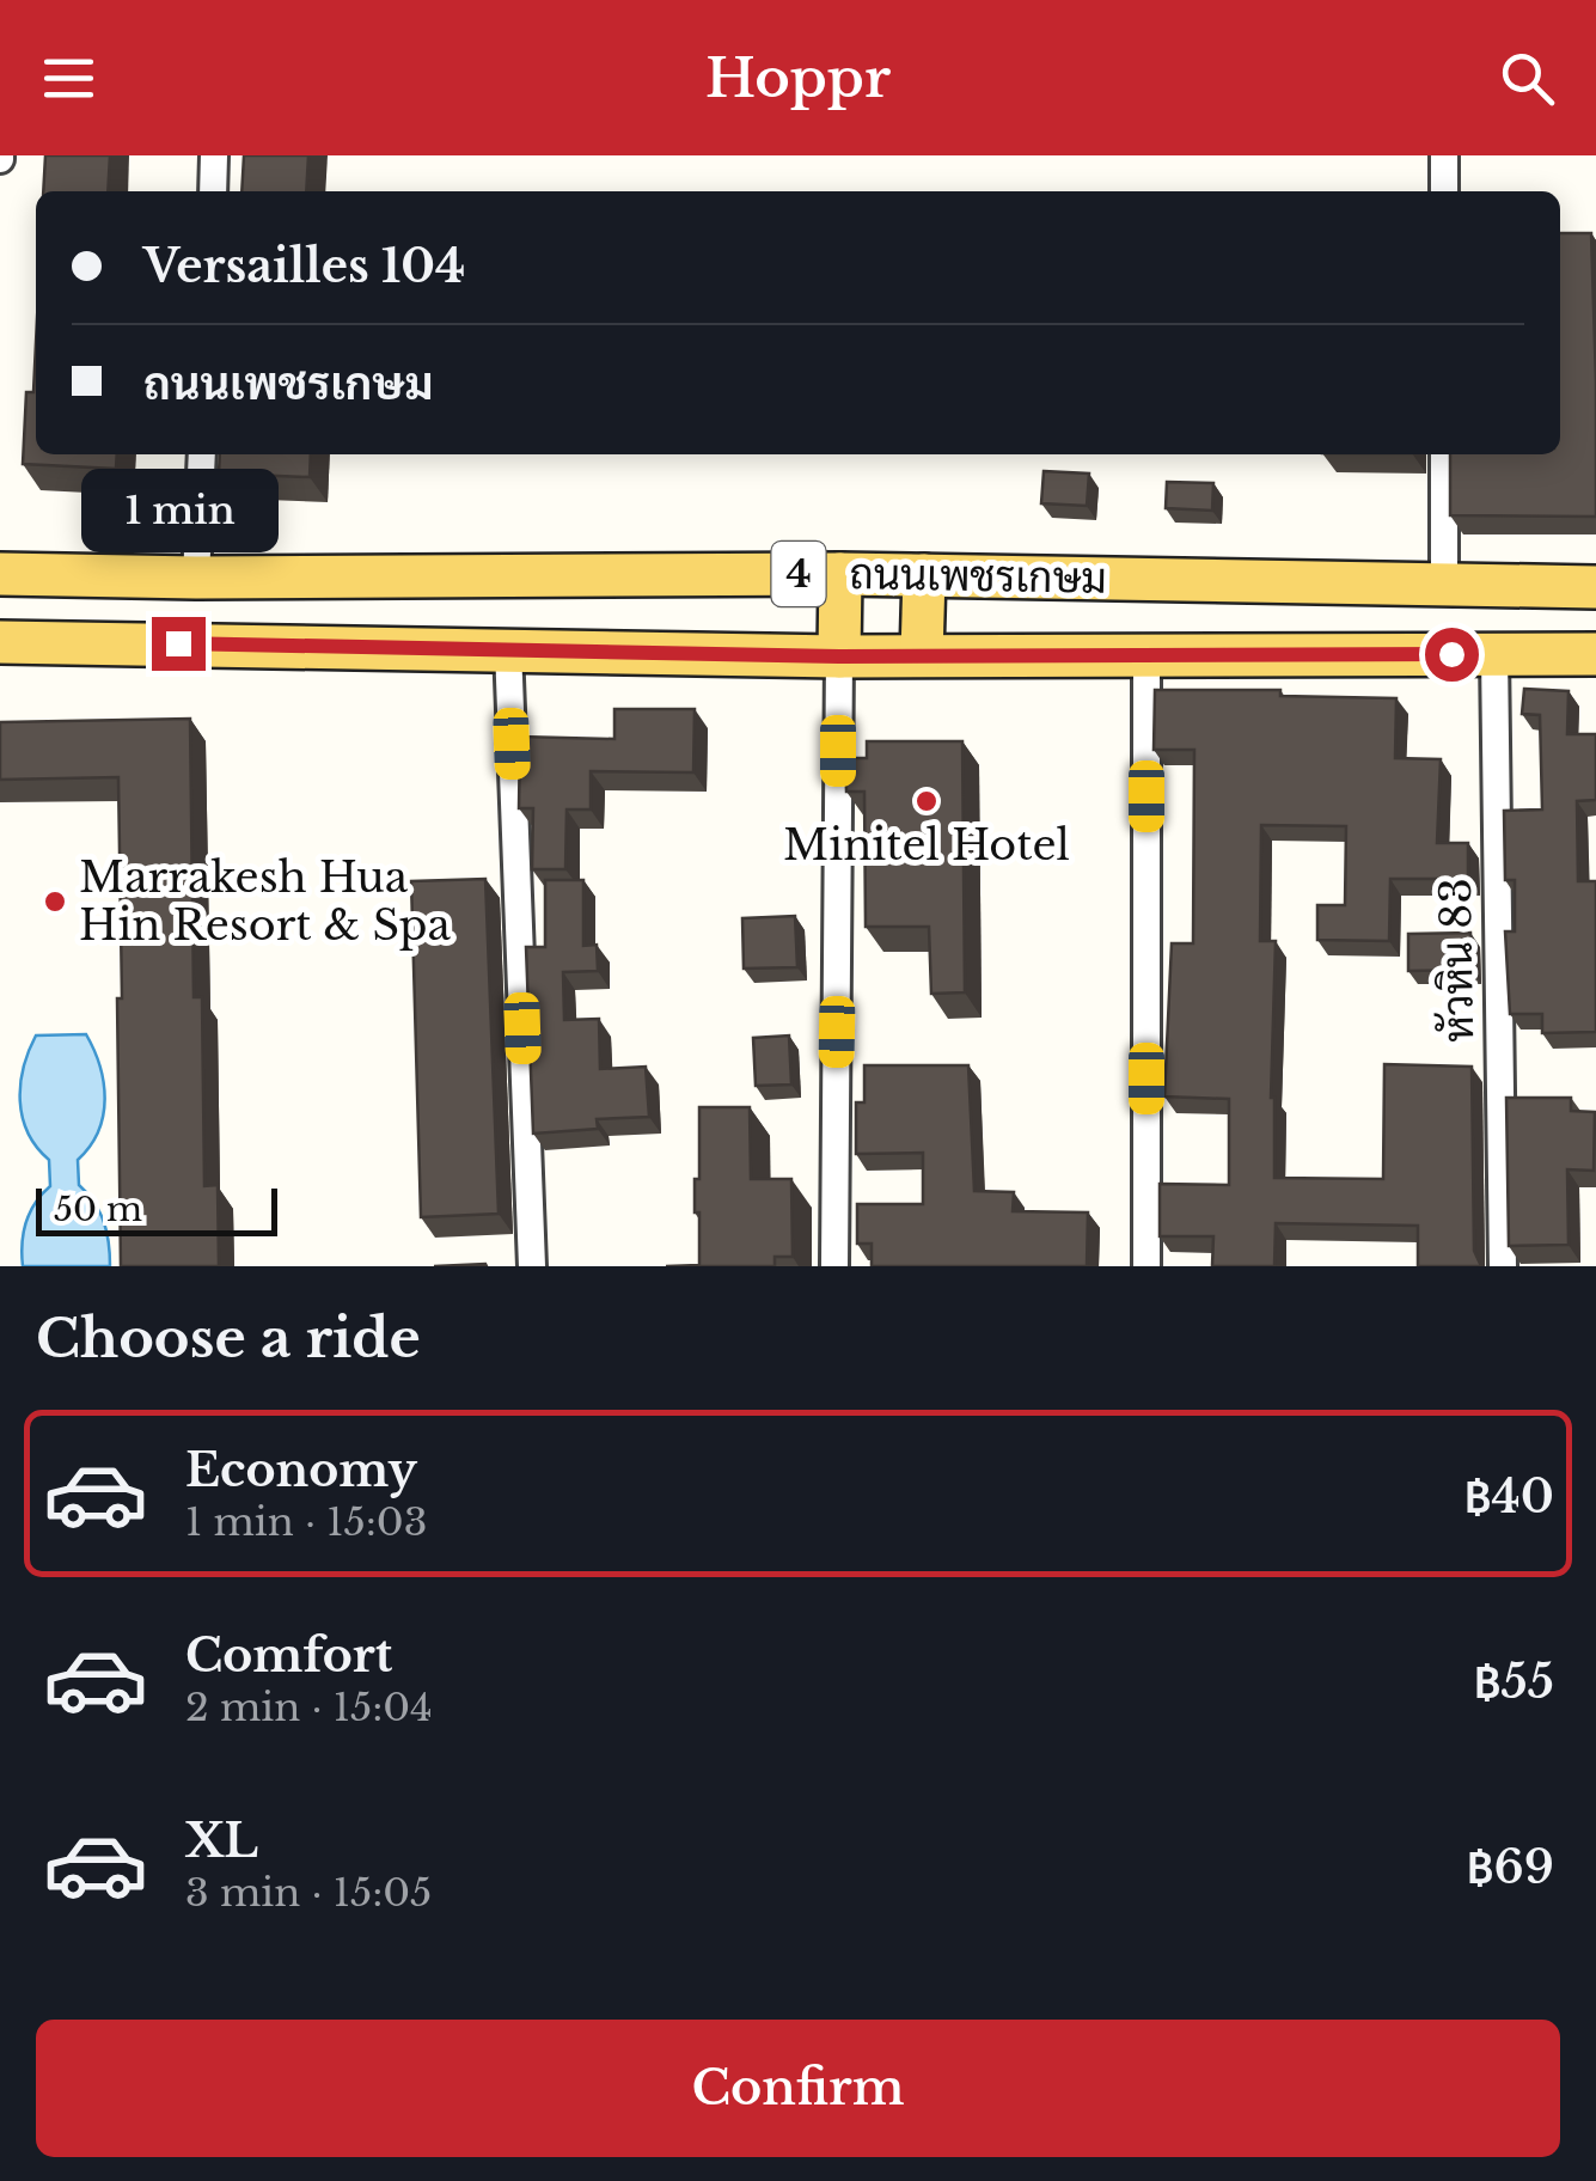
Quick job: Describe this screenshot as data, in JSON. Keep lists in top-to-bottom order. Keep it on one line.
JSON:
{"streets":{"main road":["4","ถนนเพชรเกษม"],"street":["หัวหิน 83"]},"crossings":[["ถนนเพชรเกษม","หัวหิน 83"]],"places":["Minitel Hotel","Marrakesh Hua Hin Resort & Spa"],"scale_bar":"50 m","page":{"header":"Hoppr","banner":["Versailles 104","ถนนเพชรเกษม"],"bubble":"1 min","scale":"50 m","heading":"Choose a ride","list":[{"name":"Economy","note":"1 min · 15:03","value":"฿40"},{"name":"Comfort","note":"2 min · 15:04","value":"฿55"},{"name":"XL","note":"3 min · 15:05","value":"฿69"}],"buttons":"Confirm"}}
